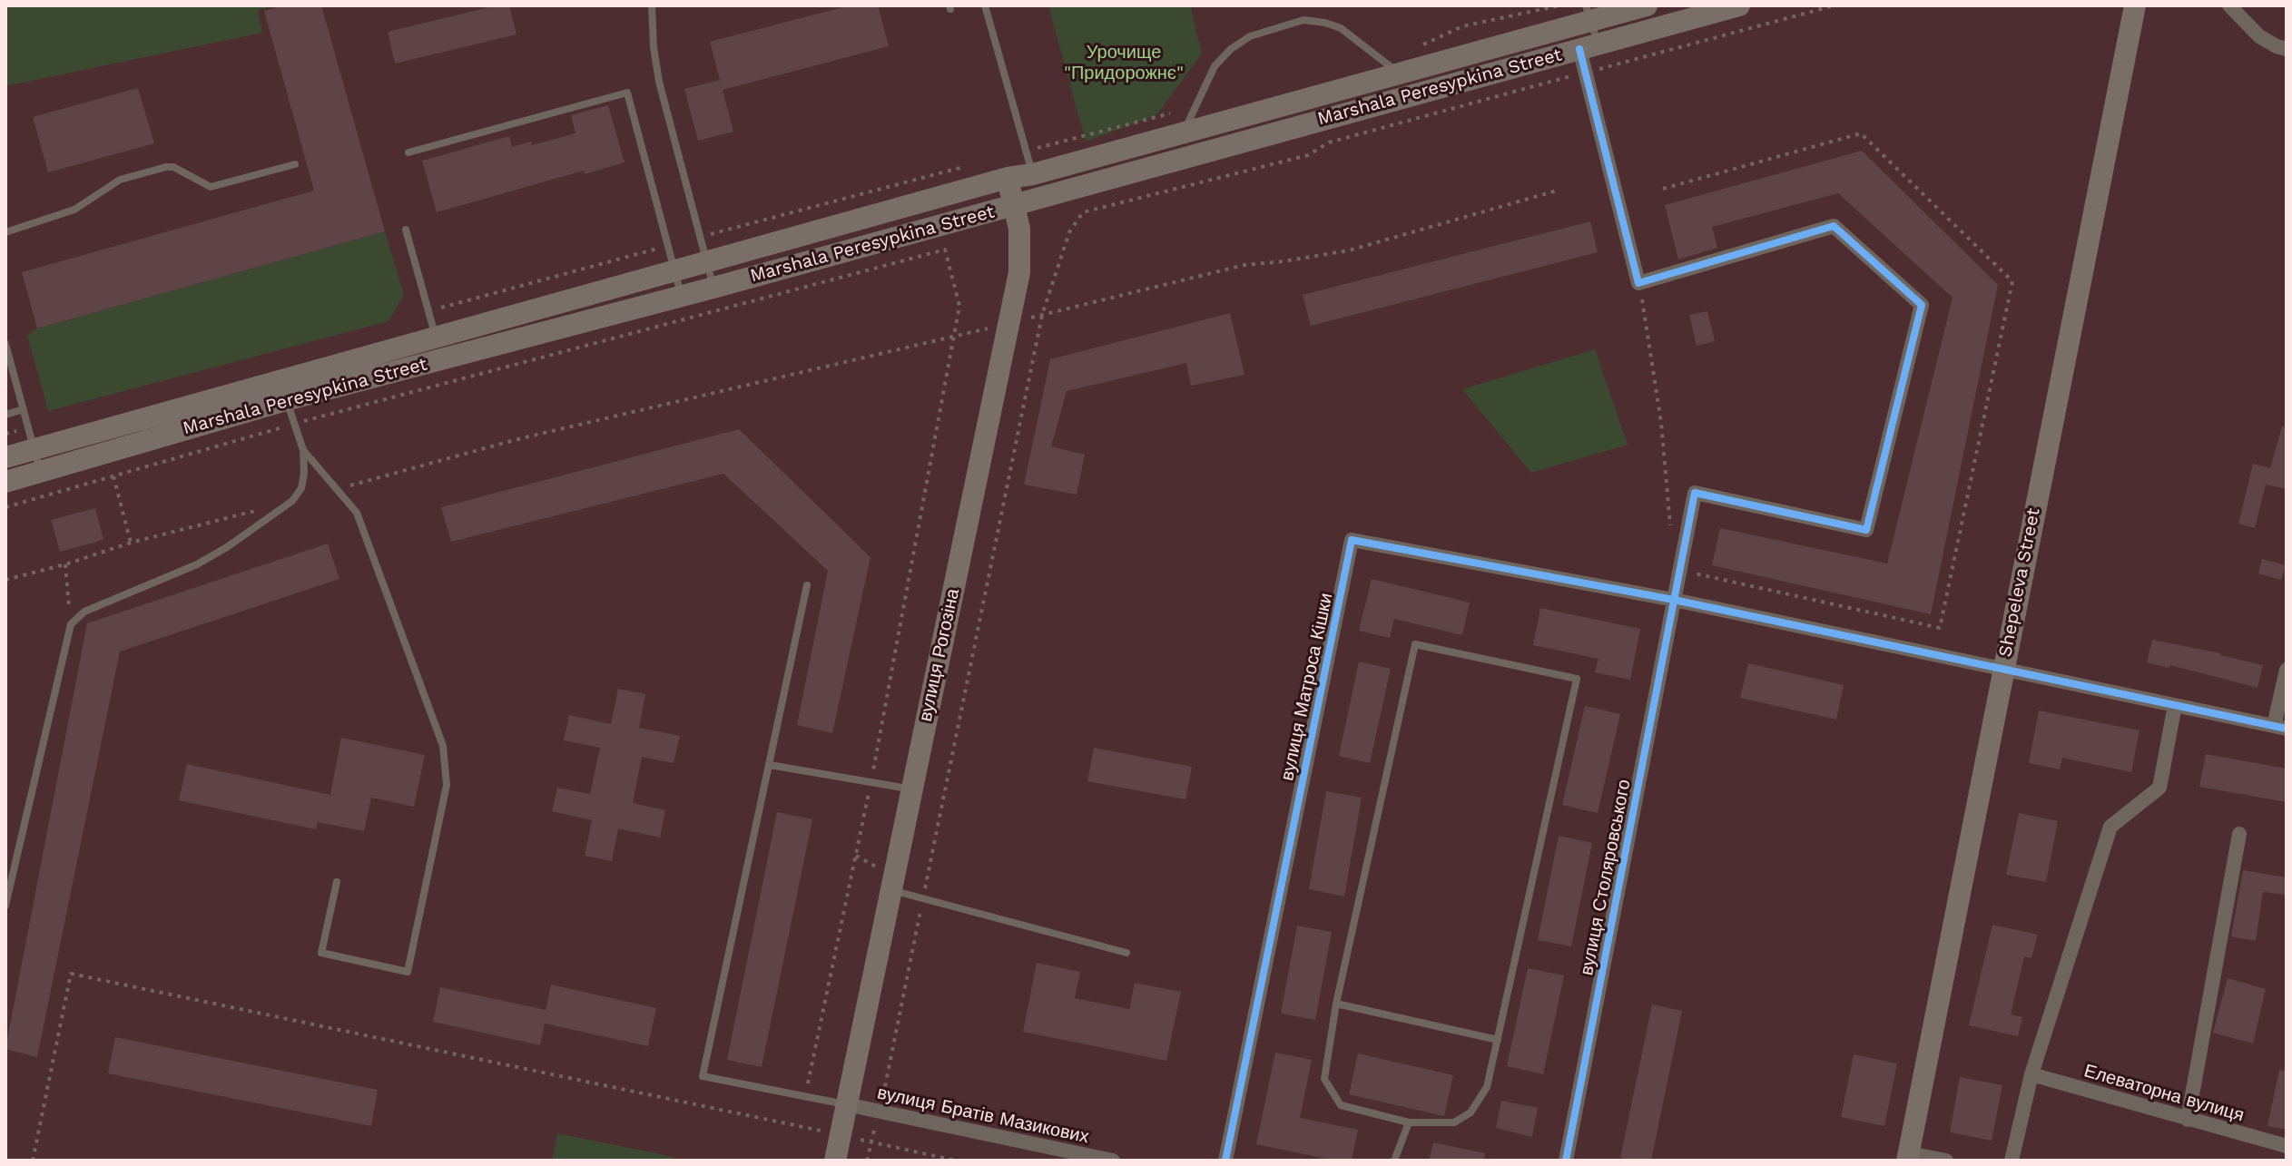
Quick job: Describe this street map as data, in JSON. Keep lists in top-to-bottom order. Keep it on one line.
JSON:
{"streets":{"main road":["Marshala Peresypkina Street","Shepeleva Street","вулиця Рогозіна"],"street":["вулиця Матроса Кішки","вулиця Столяровського","Елеваторна вулиця","вулиця Братів Мазикових"]},"crossings":[["Marshala Peresypkina Street","вулиця Рогозіна"],["вулиця Рогозіна","вулиця Братів Мазикових"],["вулиця Матроса Кішки","вулиця Столяровського"]],"parks":["Урочище \"Придорожнє\""]}
